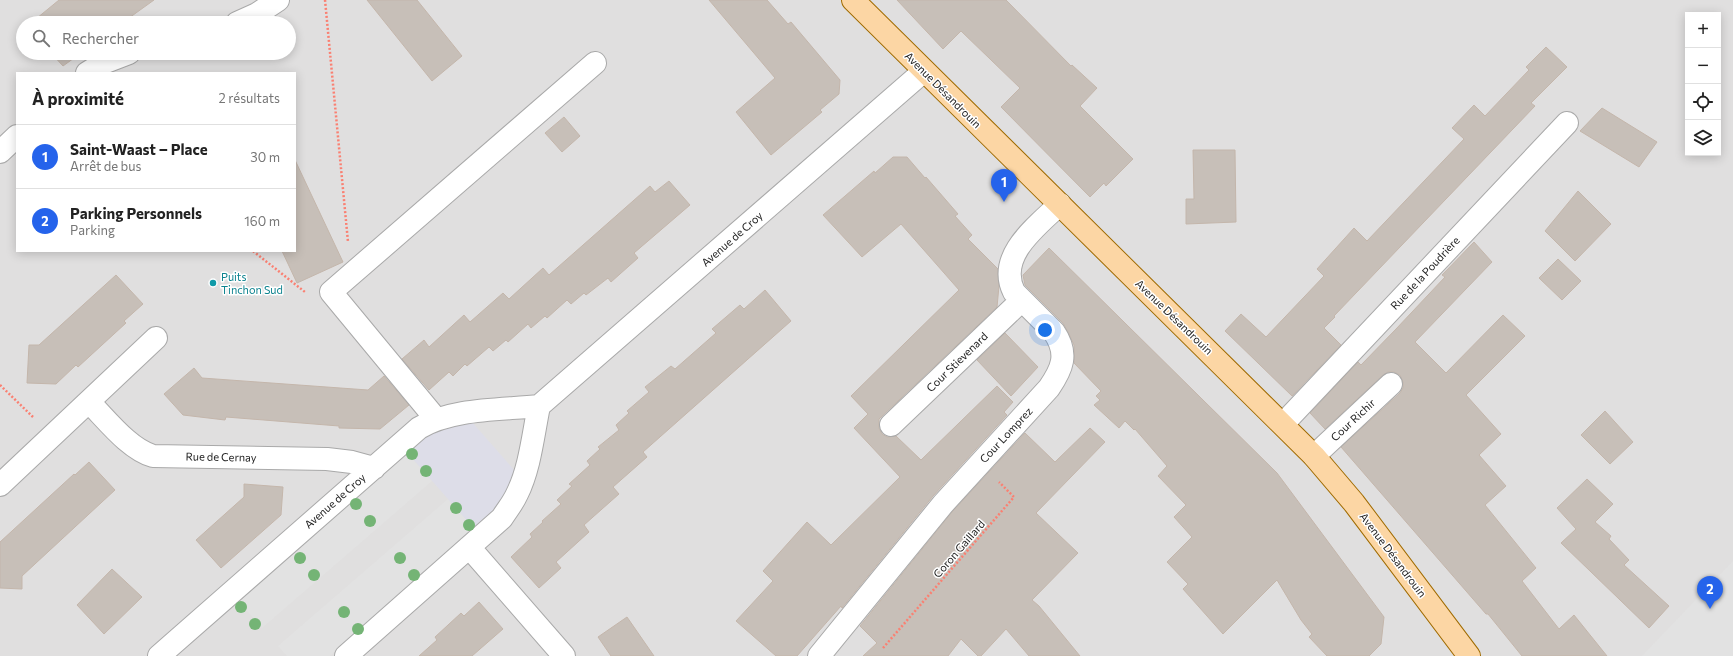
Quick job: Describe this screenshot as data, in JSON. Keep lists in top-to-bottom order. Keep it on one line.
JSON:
{"streets":{"main road":["Avenue Désandrouin"],"street":["Avenue de Croy","Rue de la Poudrière","Cour Stievenard","Cour Richir","Cour Lomprez","Rue de Cernay"],"path":["Coron Gaillard"]},"crossings":[["Avenue Désandrouin","Avenue de Croy"],["Avenue Désandrouin","Rue de la Poudrière"],["Avenue Désandrouin","Cour Richir"],["Avenue Désandrouin","Cour Lomprez"],["Avenue de Croy","Rue de Cernay"],["Cour Stievenard","Cour Lomprez"],["Cour Lomprez","Coron Gaillard"]],"places":["Puits Tinchon Sud"],"page":{"map_buttons":["+","−"],"search":"Rechercher","heading":["À proximité","2 résultats"],"list":[{"mark":"1","name":"Saint-Waast – Place","note":"Arrêt de bus","value":"30 m"},{"mark":"2","name":"Parking Personnels","note":"Parking","value":"160 m"}],"pins":["1","2"]}}
